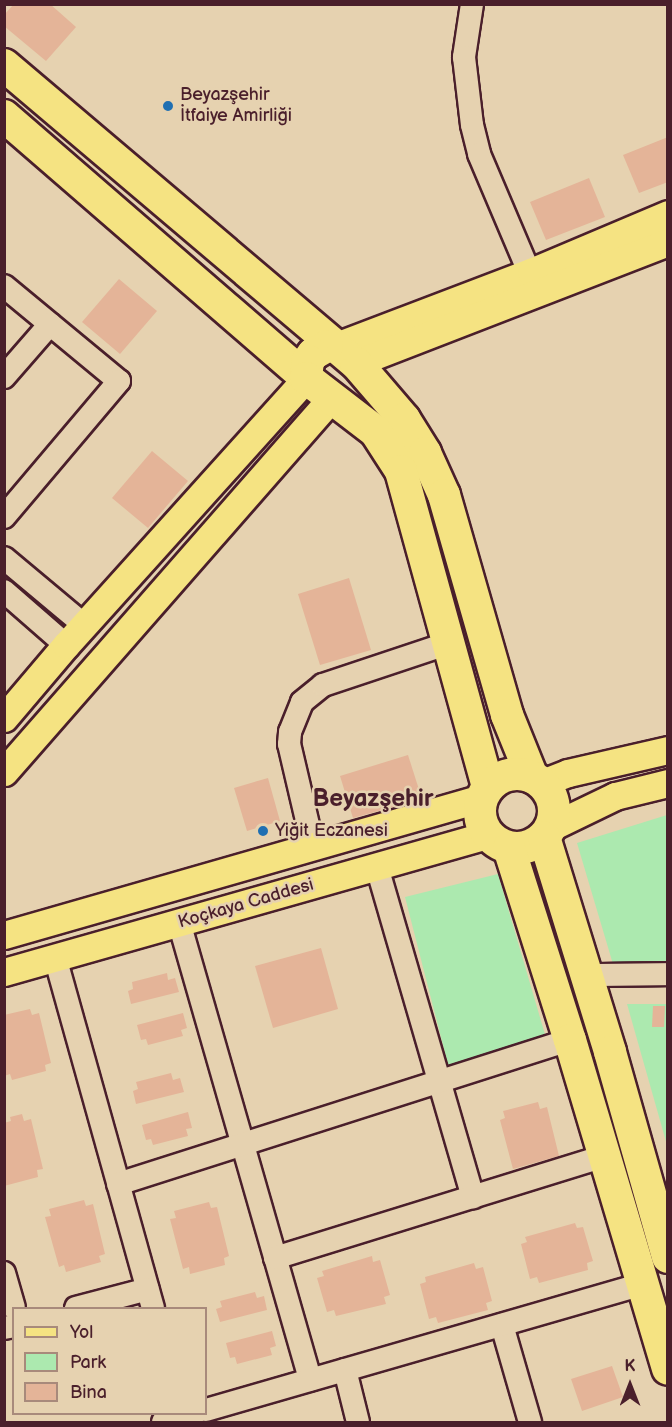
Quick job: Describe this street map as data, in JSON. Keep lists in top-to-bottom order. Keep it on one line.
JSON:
{"streets":{"main road":["Koçkaya Caddesi"]},"districts":["Beyazşehir"],"places":["Beyazşehir İtfaiye Amirliği","Yiğit Eczanesi"],"legend":["Yol","Park","Bina"],"north":"top"}
